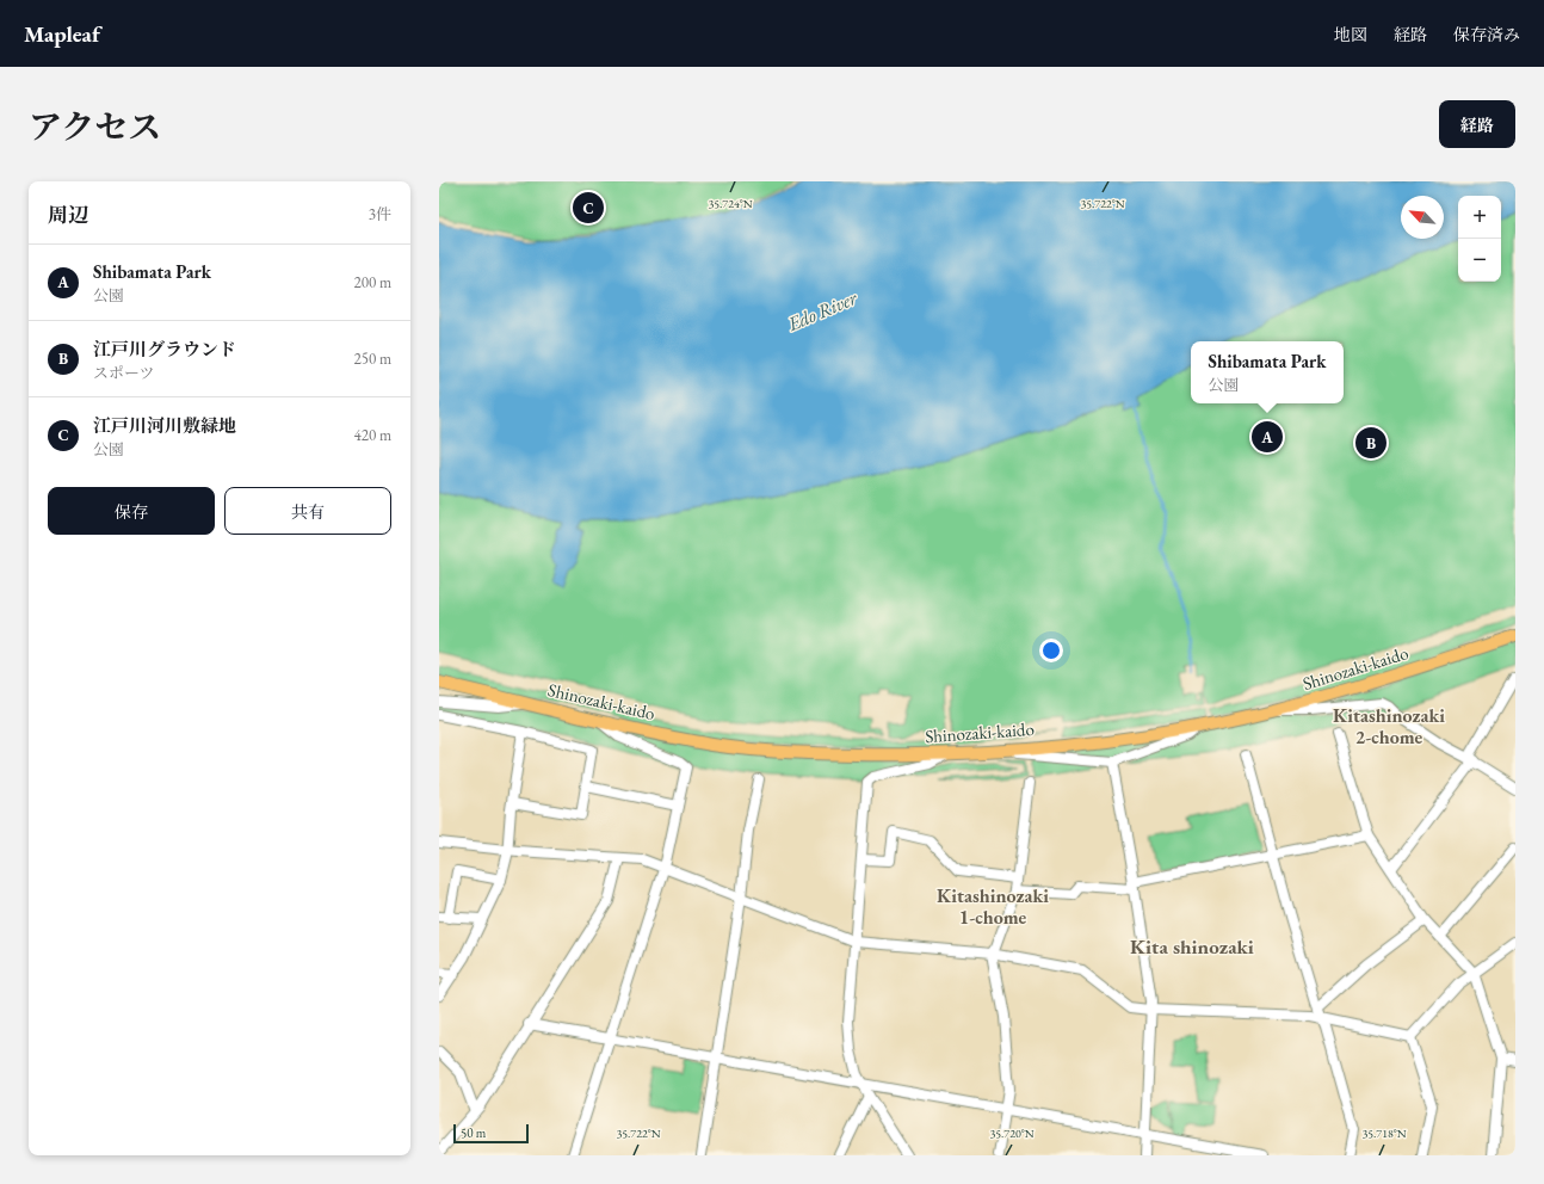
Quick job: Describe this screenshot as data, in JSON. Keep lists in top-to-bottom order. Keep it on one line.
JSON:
{"streets":{"main road":["Shinozaki-kaido"]},"districts":["Kitashinozaki 2-chome","Kitashinozaki 1-chome","Kita shinozaki"],"water":["Edo River"],"scale_bar":"50 m","north":"top left","page":{"header":"Mapleaf","nav":["地図","経路","保存済み"],"title":"アクセス","buttons":["経路",["保存","共有"]],"heading":["周辺","3件"],"pins":["C","A","B"],"map_buttons":["+","−"],"list":[{"mark":"A","name":"Shibamata Park","note":"公園","value":"200 m"},{"mark":"B","name":"江戸川グラウンド","note":"スポーツ","value":"250 m"},{"mark":"C","name":"江戸川河川敷緑地","note":"公園","value":"420 m"}],"popup":["Shibamata Park","公園"],"scale":"50 m"},"coordinates":["35.724°N","35.722°N","35.720°N","35.718°N"]}
